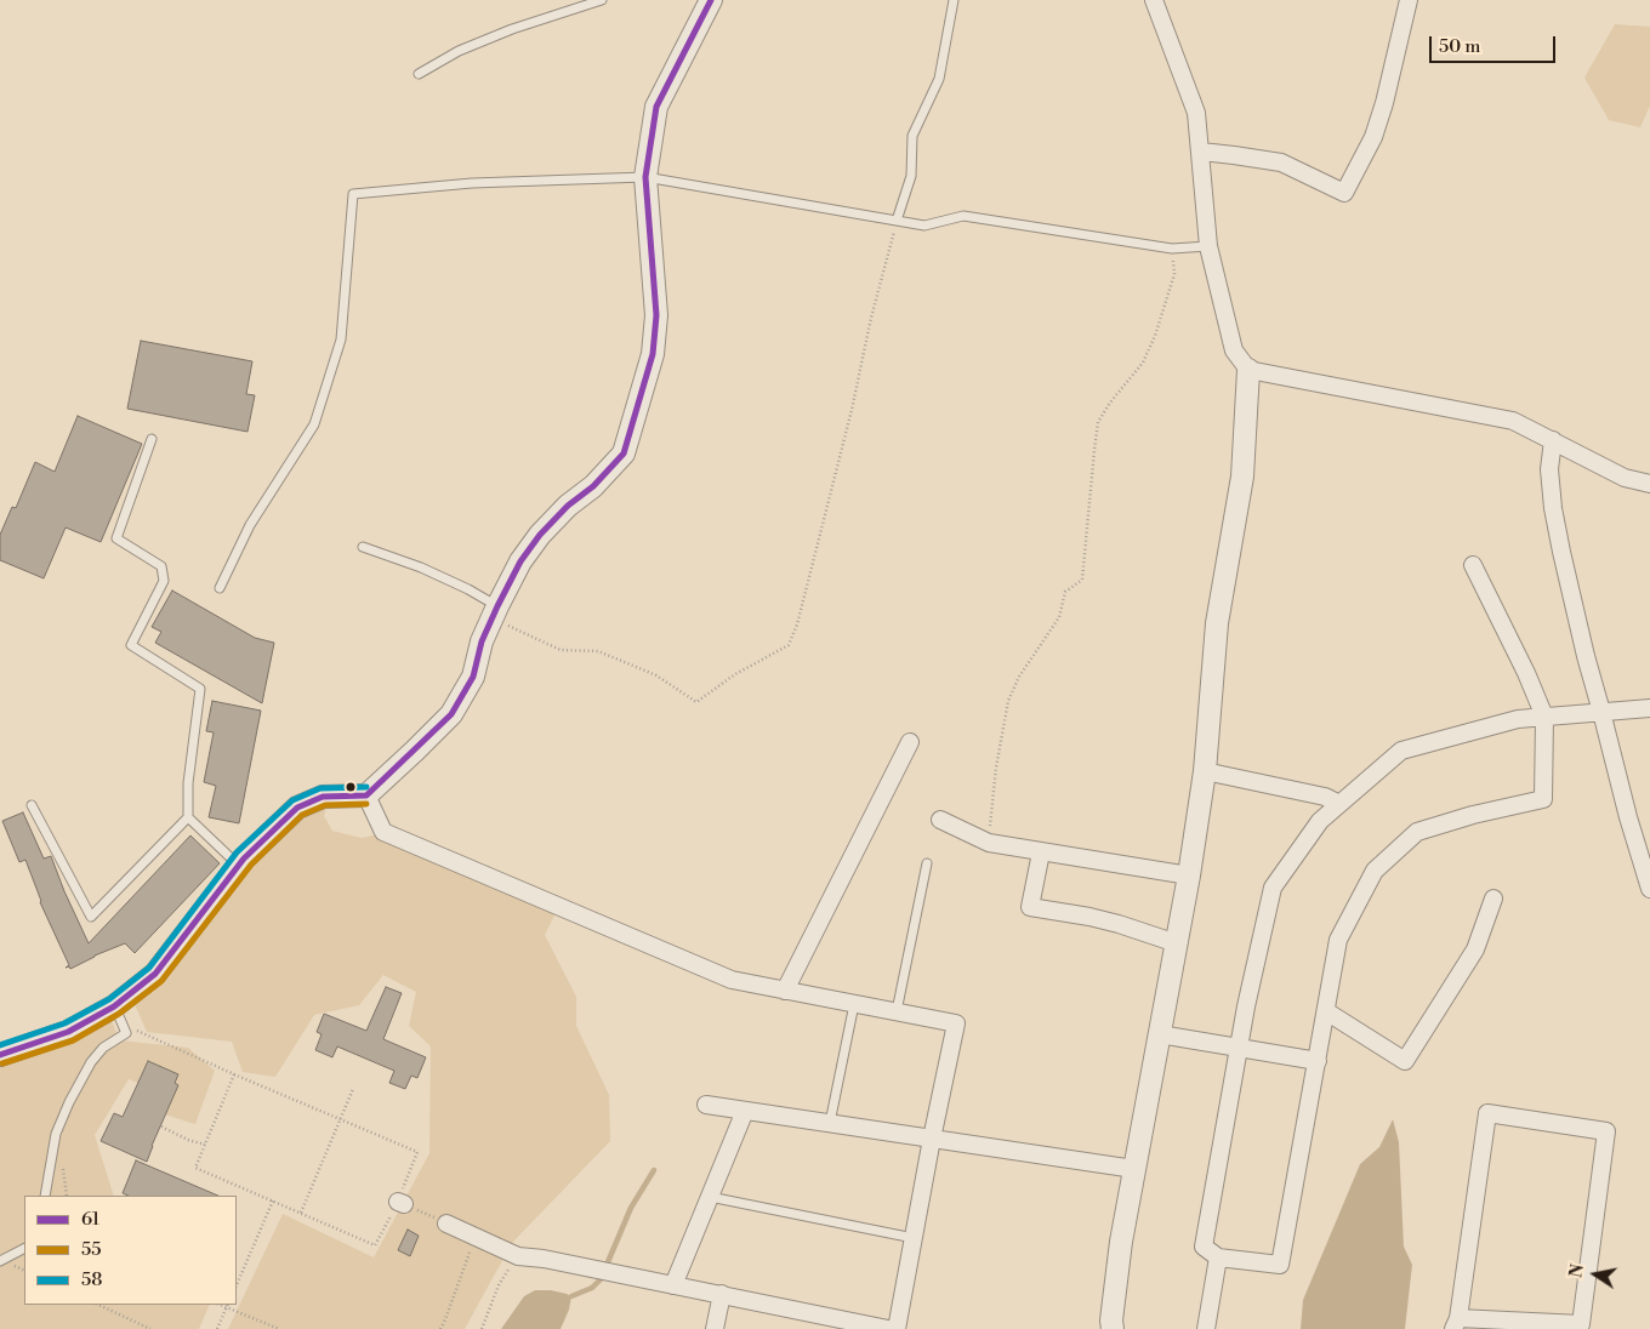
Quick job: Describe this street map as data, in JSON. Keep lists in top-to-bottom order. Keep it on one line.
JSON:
{"lines":["transit line 61","transit line 58","transit line 55"],"legend":["61","55","58"],"scale_bar":"50 m","north":"left"}
